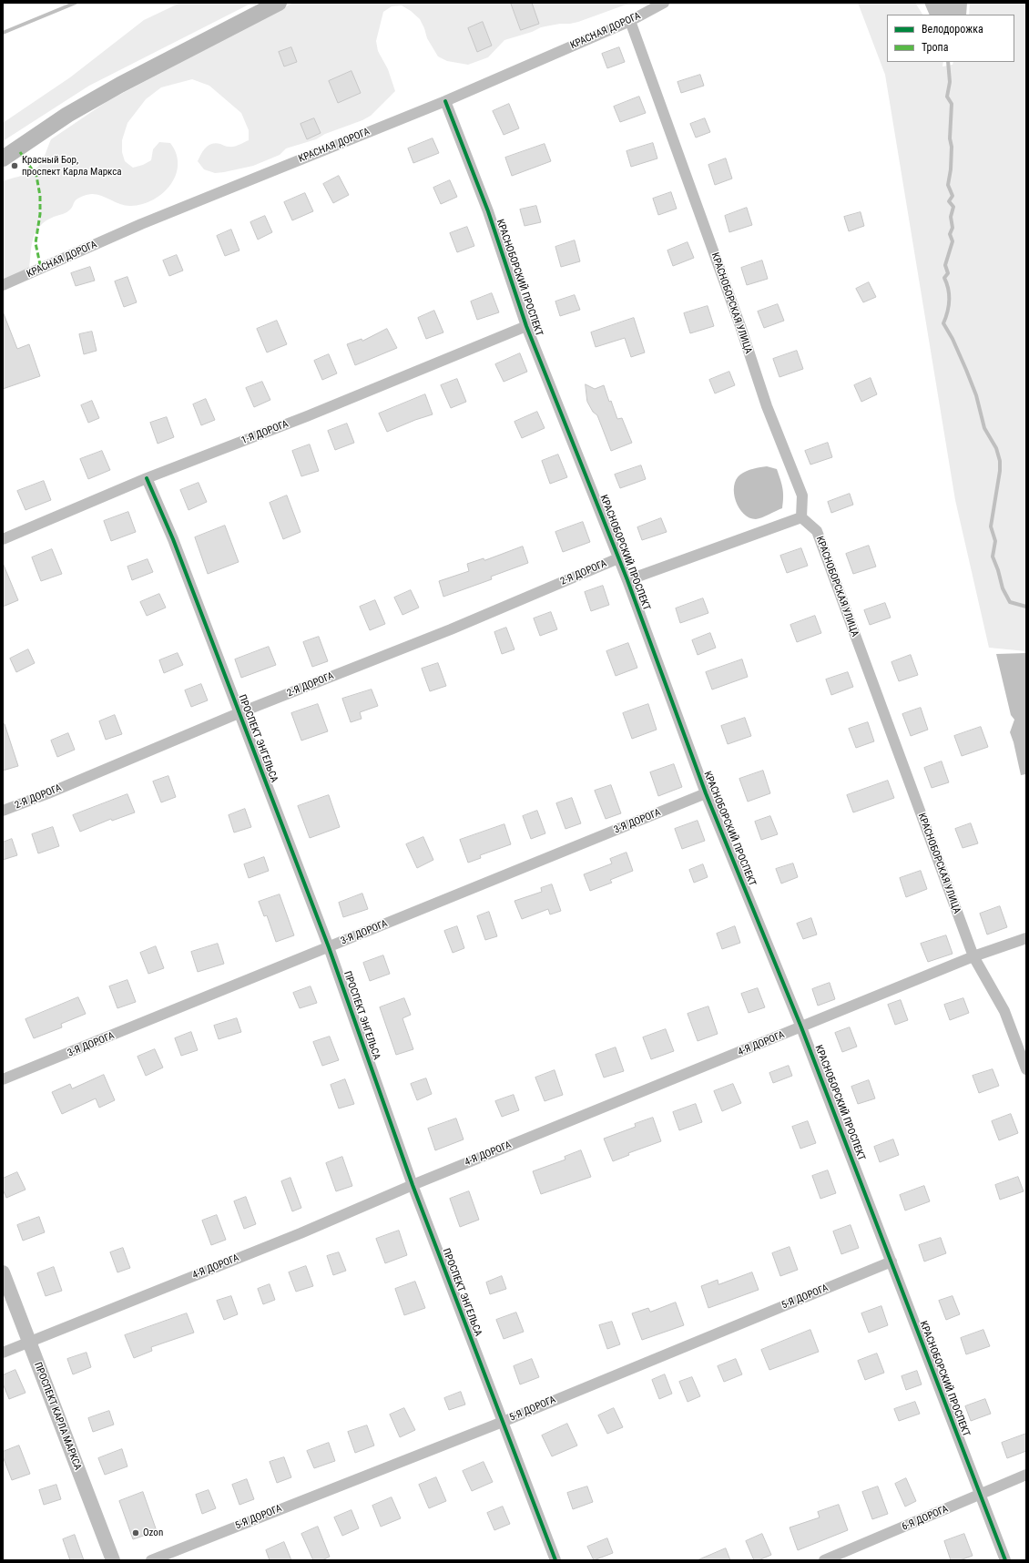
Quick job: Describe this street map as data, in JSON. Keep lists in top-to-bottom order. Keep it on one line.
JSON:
{"streets":{"street":["КРАСНАЯ ДОРОГА","КРАСНОБОРСКИЙ ПРОСПЕКТ","КРАСНОБОРСКАЯ УЛИЦА","1-Я ДОРОГА","2-Я ДОРОГА","ПРОСПЕКТ ЭНГЕЛЬСА","3-Я ДОРОГА","4-Я ДОРОГА","5-Я ДОРОГА","ПРОСПЕКТ КАРЛА МАРКСА","6-Я ДОРОГА"]},"crossings":[["КРАСНАЯ ДОРОГА","КРАСНОБОРСКИЙ ПРОСПЕКТ"],["КРАСНАЯ ДОРОГА","КРАСНОБОРСКАЯ УЛИЦА"],["КРАСНОБОРСКИЙ ПРОСПЕКТ","1-Я ДОРОГА"],["КРАСНОБОРСКИЙ ПРОСПЕКТ","2-Я ДОРОГА"],["КРАСНОБОРСКИЙ ПРОСПЕКТ","3-Я ДОРОГА"],["КРАСНОБОРСКИЙ ПРОСПЕКТ","4-Я ДОРОГА"],["КРАСНОБОРСКИЙ ПРОСПЕКТ","5-Я ДОРОГА"],["КРАСНОБОРСКИЙ ПРОСПЕКТ","6-Я ДОРОГА"],["КРАСНОБОРСКАЯ УЛИЦА","4-Я ДОРОГА"],["1-Я ДОРОГА","ПРОСПЕКТ ЭНГЕЛЬСА"],["2-Я ДОРОГА","ПРОСПЕКТ ЭНГЕЛЬСА"],["ПРОСПЕКТ ЭНГЕЛЬСА","3-Я ДОРОГА"],["ПРОСПЕКТ ЭНГЕЛЬСА","4-Я ДОРОГА"],["ПРОСПЕКТ ЭНГЕЛЬСА","5-Я ДОРОГА"],["4-Я ДОРОГА","ПРОСПЕКТ КАРЛА МАРКСА"]],"places":["Красный Бор, проспект Карла Маркса","Ozon"],"legend":["Велодорожка","Тропа"]}
